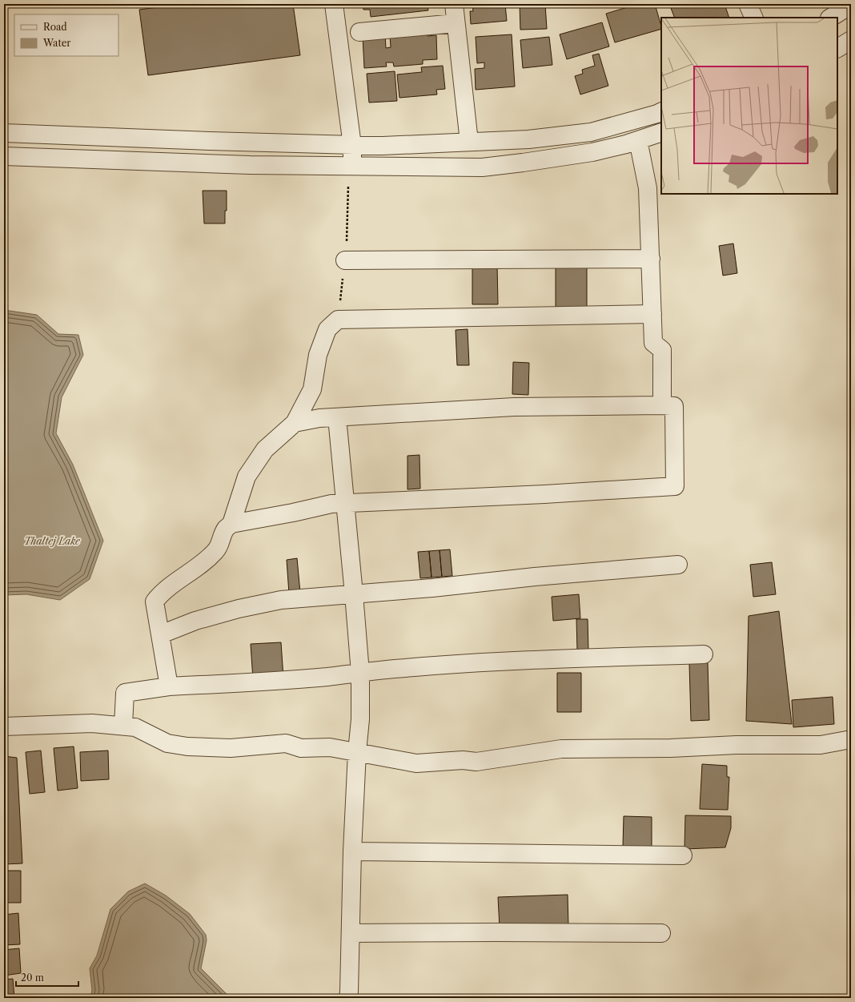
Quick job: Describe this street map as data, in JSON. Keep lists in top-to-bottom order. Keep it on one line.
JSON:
{"water":["Thaltej Lake"],"legend":["Road","Water"],"scale_bar":"20 m"}
